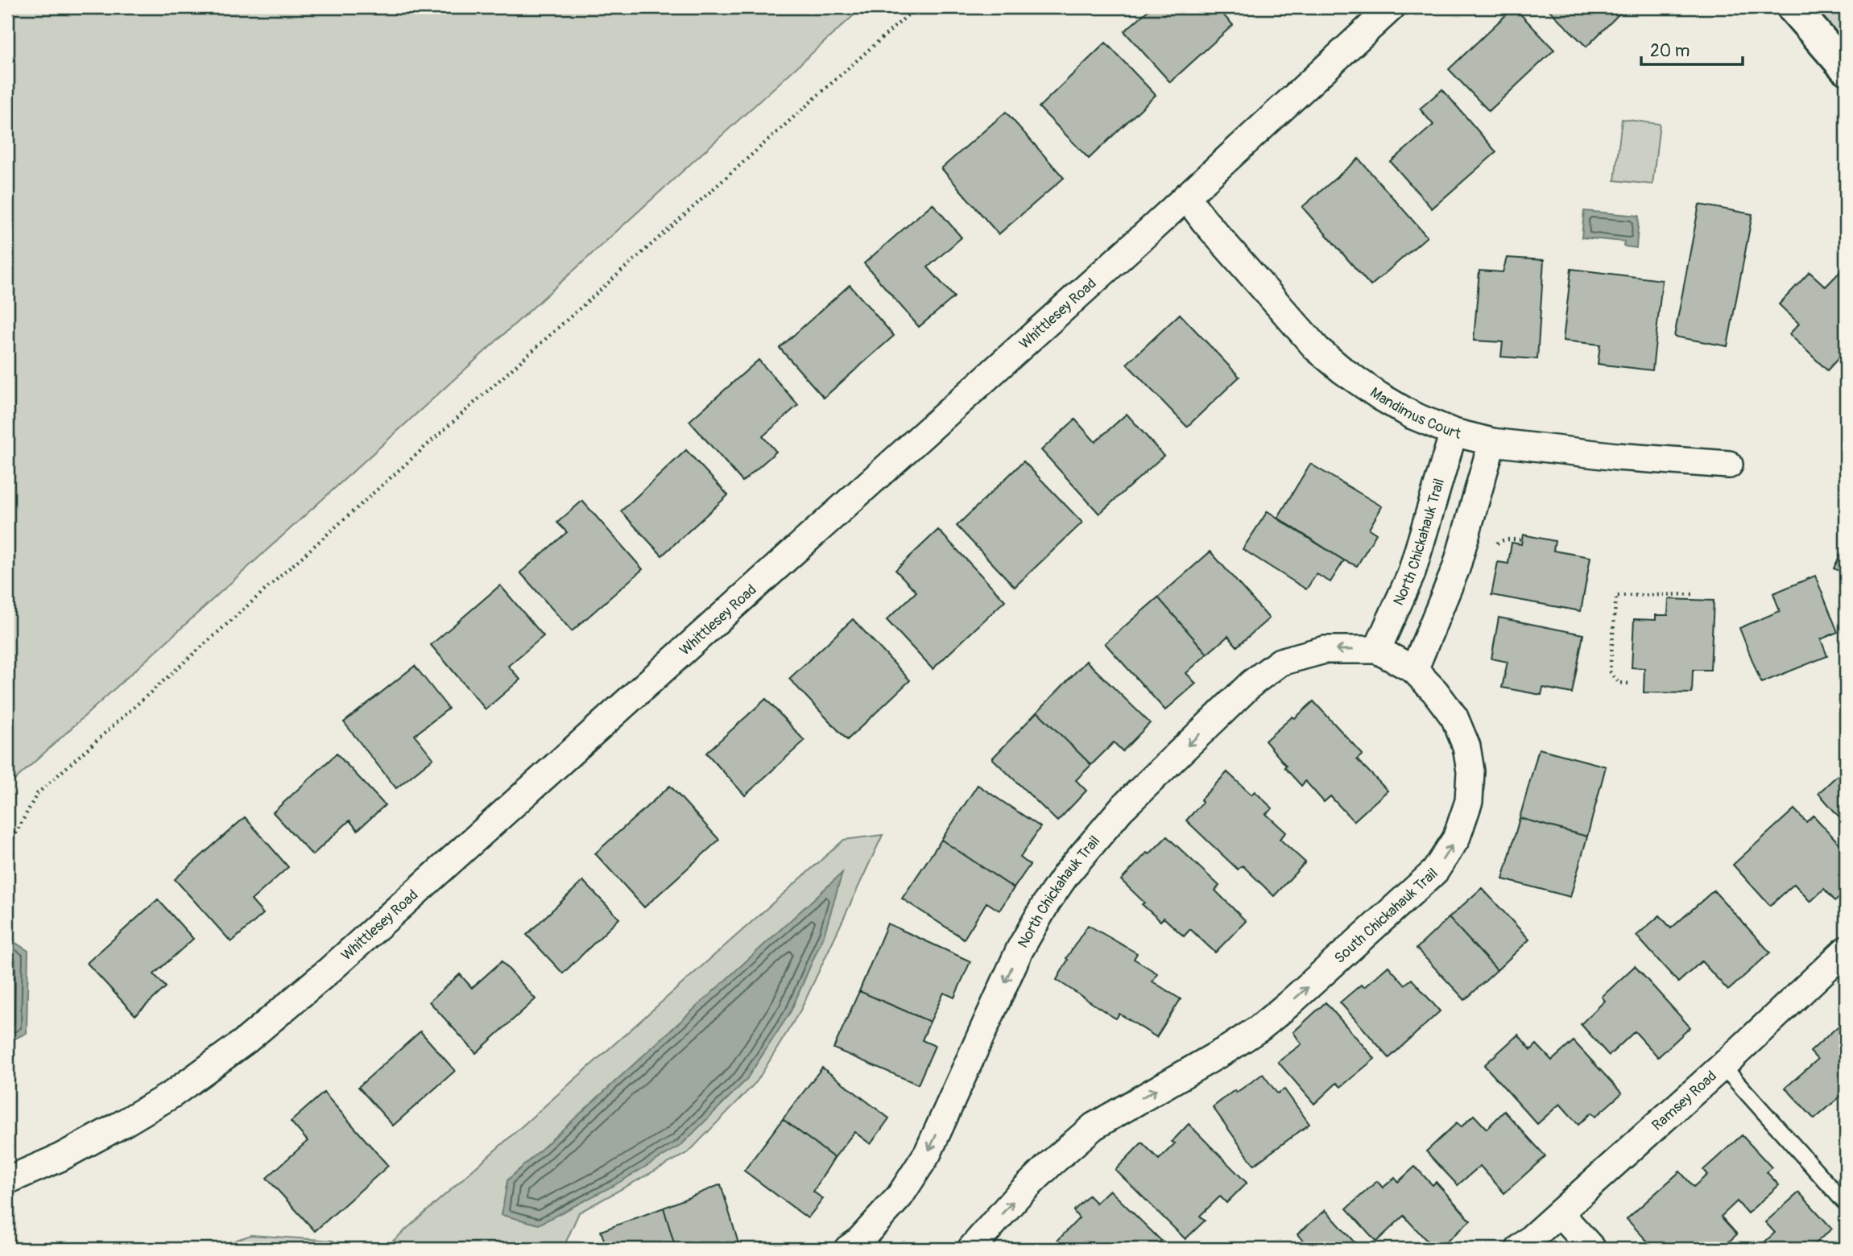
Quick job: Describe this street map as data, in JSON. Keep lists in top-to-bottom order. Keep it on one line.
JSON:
{"streets":{"street":["Whittlesey Road","Mandimus Court","North Chickahauk Trail","South Chickahauk Trail","Ramsey Road"]},"crossings":[["Whittlesey Road","Mandimus Court"],["Mandimus Court","North Chickahauk Trail"],["North Chickahauk Trail","South Chickahauk Trail"]],"one_way":["North Chickahauk Trail","South Chickahauk Trail"],"scale_bar":"20 m"}
